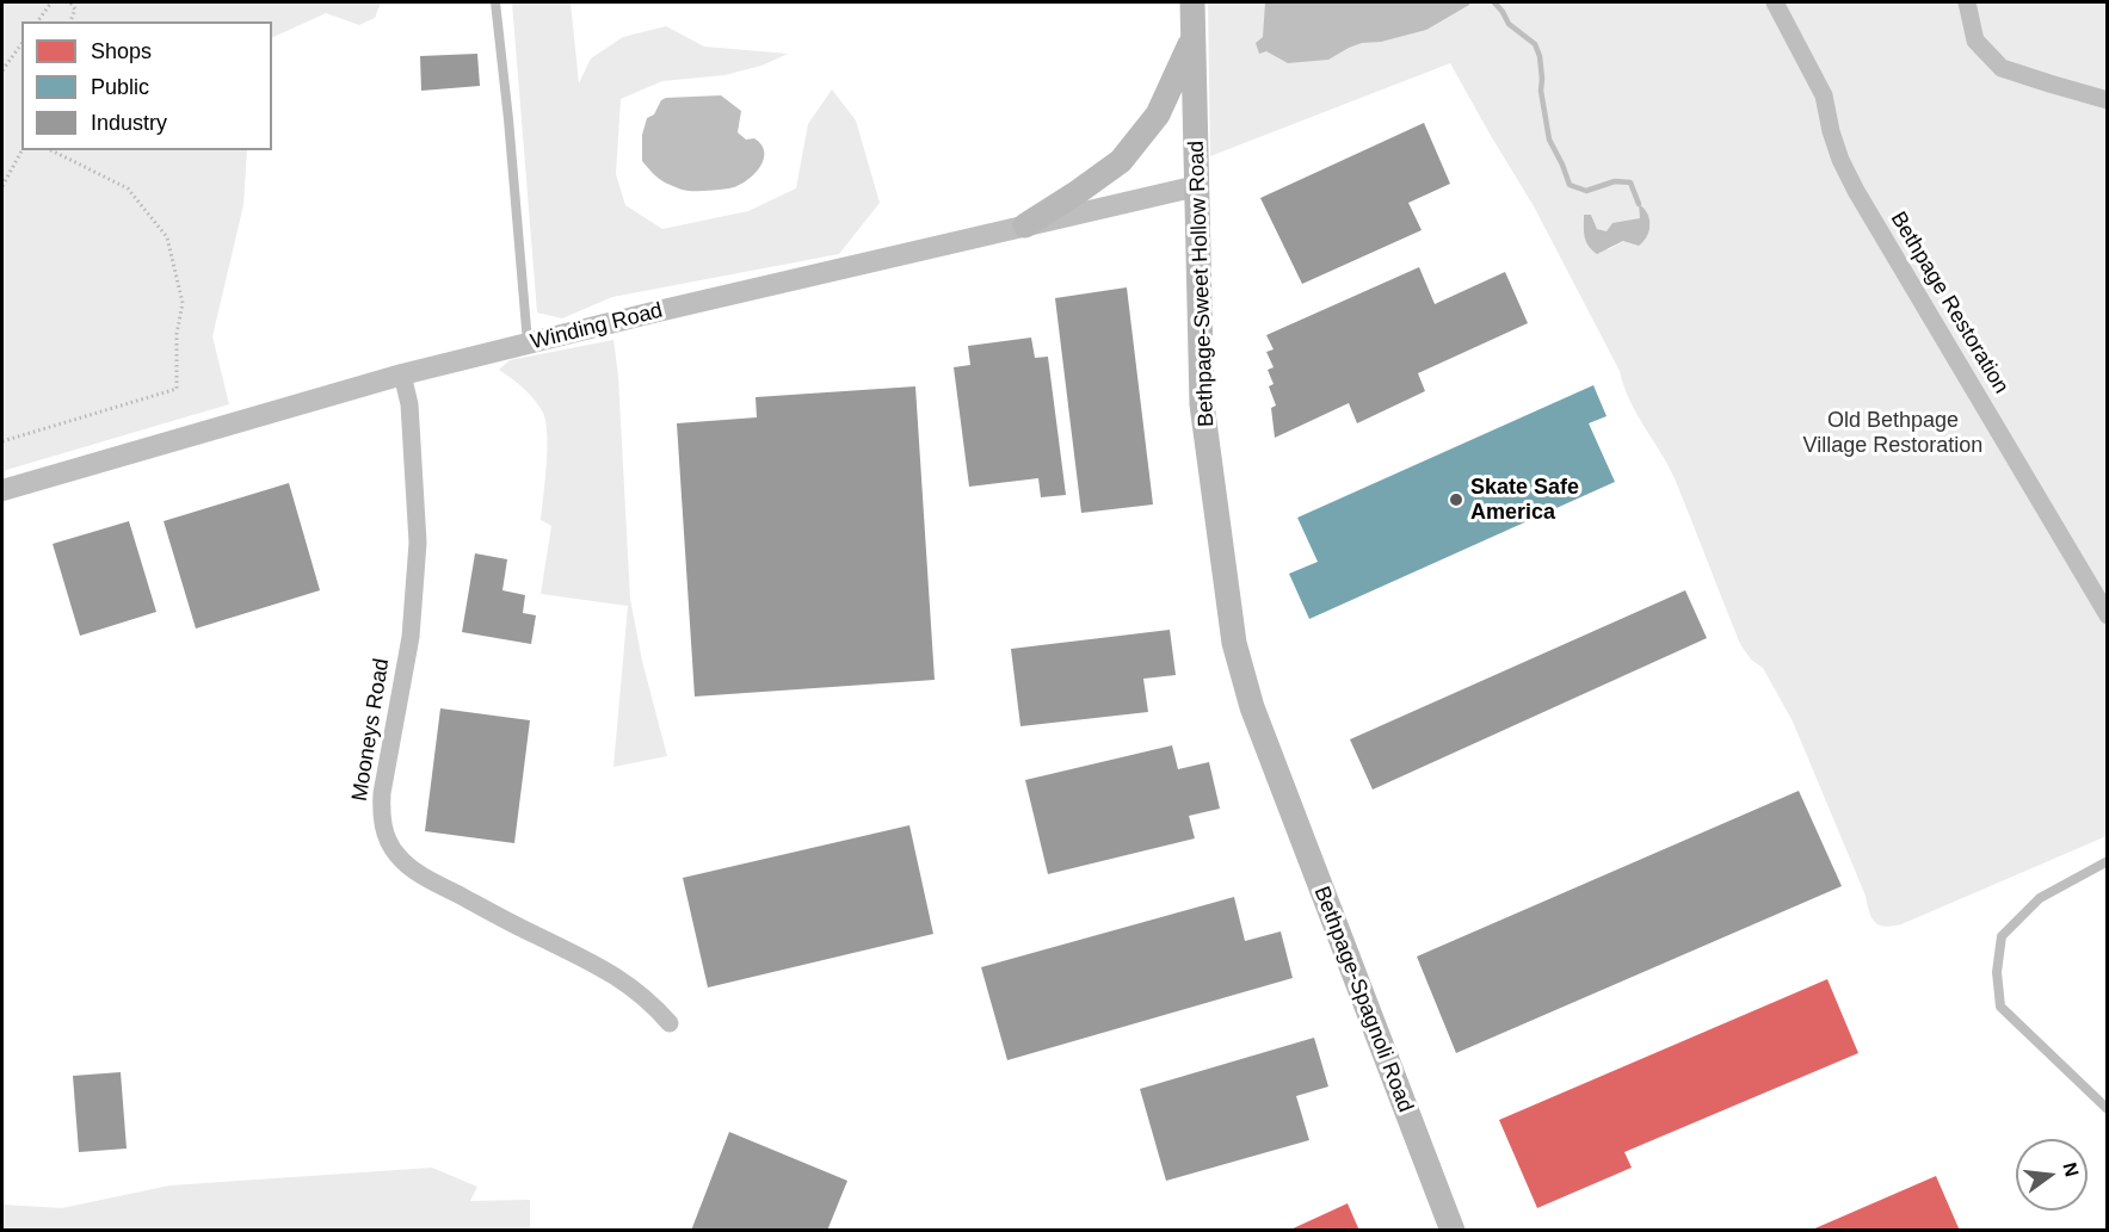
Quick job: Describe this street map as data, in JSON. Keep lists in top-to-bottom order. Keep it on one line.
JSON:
{"streets":{"main road":["Bethpage-Sweet Hollow Road","Bethpage-Spagnoli Road"],"street":["Bethpage Restoration","Winding Road","Mooneys Road"]},"crossings":[["Bethpage-Sweet Hollow Road","Winding Road"],["Bethpage-Sweet Hollow Road","Bethpage-Spagnoli Road"],["Winding Road","Mooneys Road"]],"parks":["Old Bethpage Village Restoration"],"places":["Skate Safe America"],"legend":["Shops","Public","Industry"],"north":"right"}
